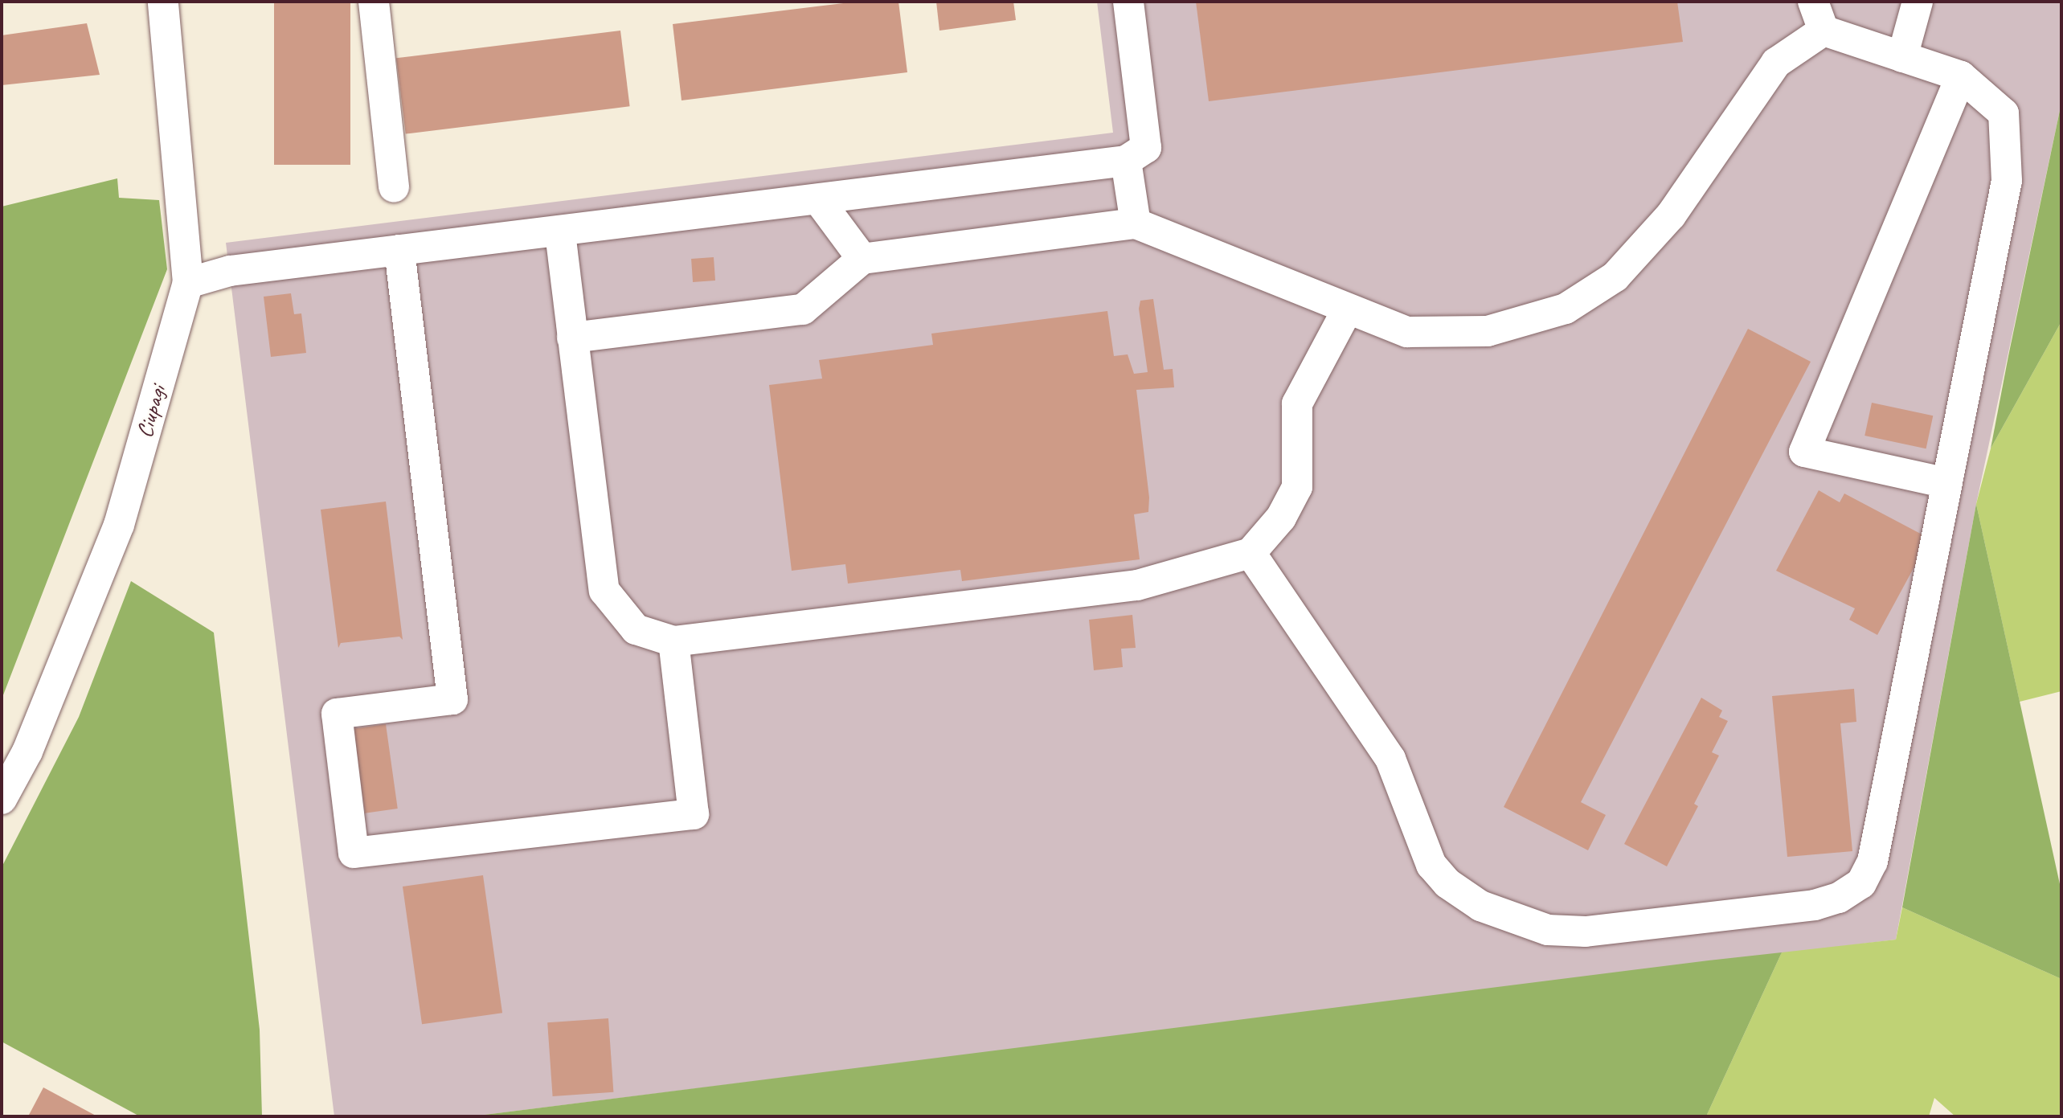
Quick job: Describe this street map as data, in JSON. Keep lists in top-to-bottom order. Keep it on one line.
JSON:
{"streets":{"street":["Ciupagi"]}}
